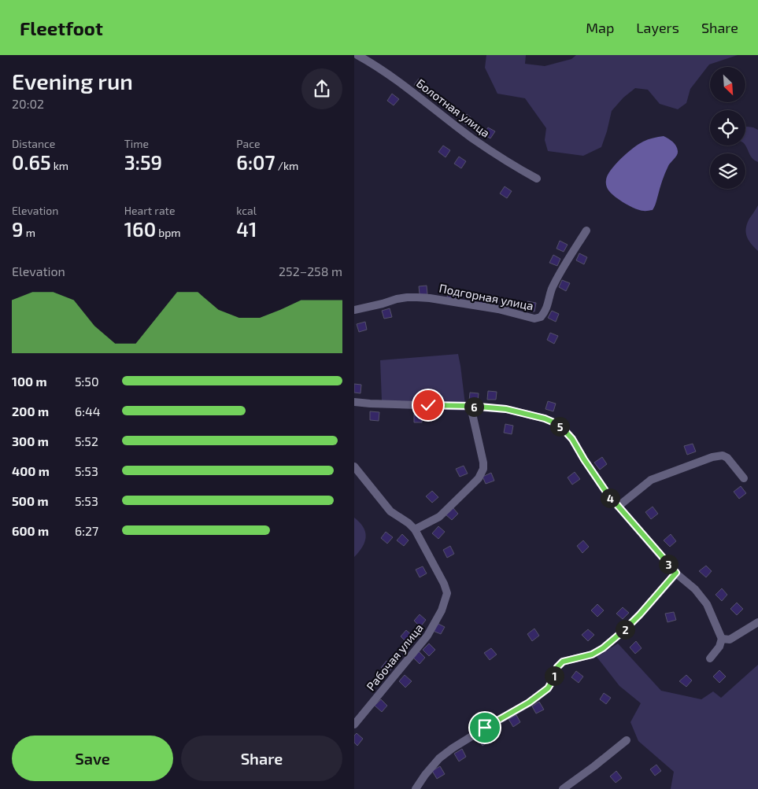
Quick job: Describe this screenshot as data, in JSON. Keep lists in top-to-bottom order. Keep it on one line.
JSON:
{"streets":{"street":["Болотная улица","Подгорная улица","Рабочая улица"]},"north":"bottom right","page":{"header":"Fleetfoot","nav":["Map","Layers","Share"],"heading":["Evening run","20:02"],"stats":[["Distance","0.65 km"],["Time","3:59"],["Pace","6:07 /km"],["Elevation","9 m"],["Heart rate","160 bpm"],["kcal","41"]],"chart":["Elevation","252–258 m"],"list":[{"name":"100 m","note":"5:50"},{"name":"200 m","note":"6:44"},{"name":"300 m","note":"5:52"},{"name":"400 m","note":"5:53"},{"name":"500 m","note":"5:53"},{"name":"600 m","note":"6:27"}],"pins":["6","5","4","3","2","1"],"buttons":["Save","Share"]}}
